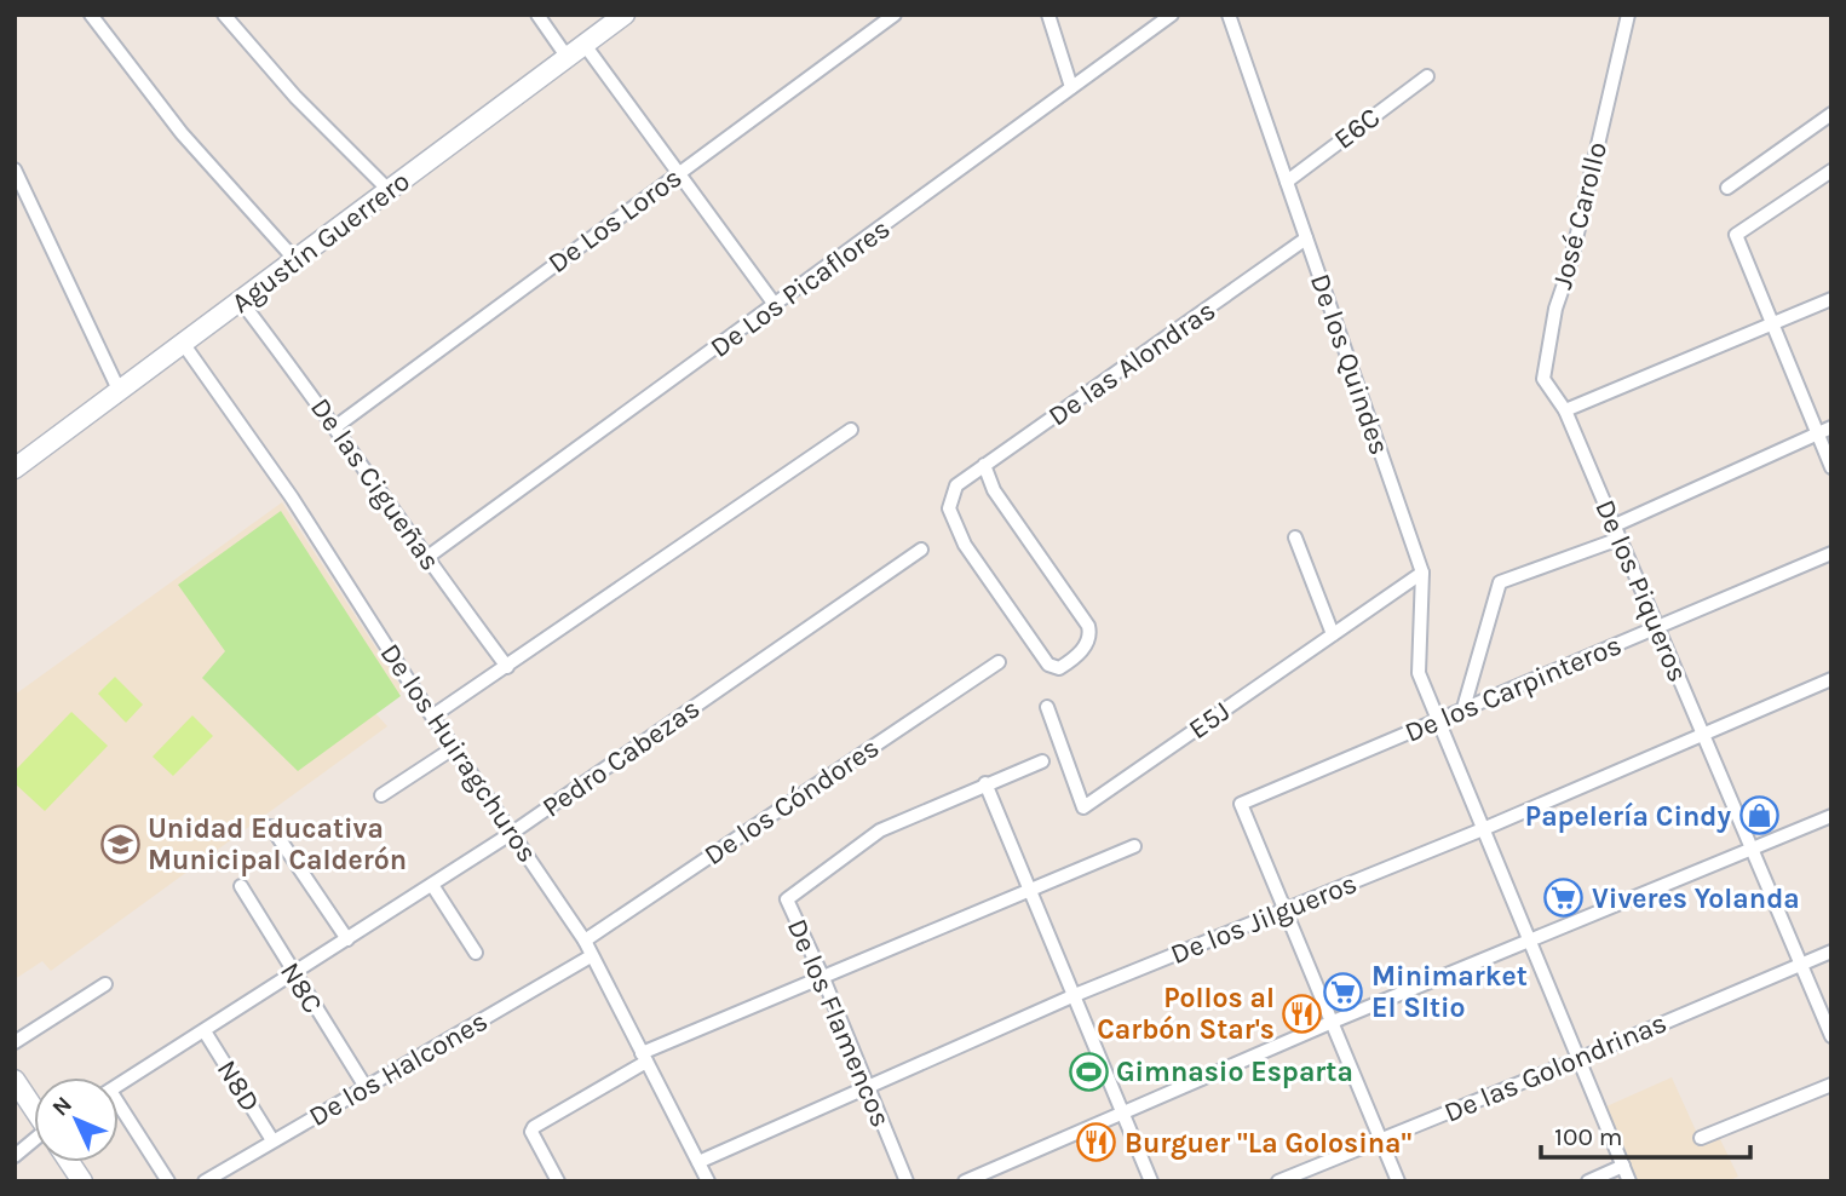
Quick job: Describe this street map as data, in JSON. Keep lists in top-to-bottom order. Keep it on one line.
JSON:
{"streets":{"street":["E6C","José Carollo","De Los Loros","Agustín Guerrero","De Los Picaflores","De las Alondras","De los Quindes","De las Cigueñas","De los Piqueros","De los Carpinteros","E5J","De los Huiragchuros","Pedro Cabezas","De los Cóndores","De los Jilgueros","N8C","De los Flamencos","De las Golondrinas","De los Halcones","N8D"]},"crossings":[["E6C","De los Quindes"],["José Carollo","De los Piqueros"],["De Los Loros","De las Cigueñas"],["Agustín Guerrero","De las Cigueñas"],["Agustín Guerrero","De los Huiragchuros"],["De Los Picaflores","De las Cigueñas"],["De las Alondras","De los Quindes"],["De los Quindes","De los Carpinteros"],["De los Quindes","E5J"],["De los Piqueros","De los Carpinteros"],["De los Piqueros","De los Jilgueros"],["De los Piqueros","De las Golondrinas"],["De los Carpinteros","De los Jilgueros"],["De los Huiragchuros","Pedro Cabezas"],["De los Huiragchuros","De los Cóndores"],["De los Huiragchuros","De los Jilgueros"],["De los Huiragchuros","De los Halcones"],["Pedro Cabezas","N8C"],["Pedro Cabezas","N8D"],["De los Jilgueros","De los Flamencos"],["N8C","De los Halcones"],["De los Halcones","N8D"]],"places":{"shop":["Papelería Cindy"],"school or university":["Unidad Educativa Municipal Calderón"],"supermarket":["Viveres Yolanda","Minimarket El SItio"],"restaurant":["Pollos al Carbón Star's","Burguer \"La Golosina\""],"sports":["Gimnasio Esparta"]},"scale_bar":"100 m","north":"top left"}
